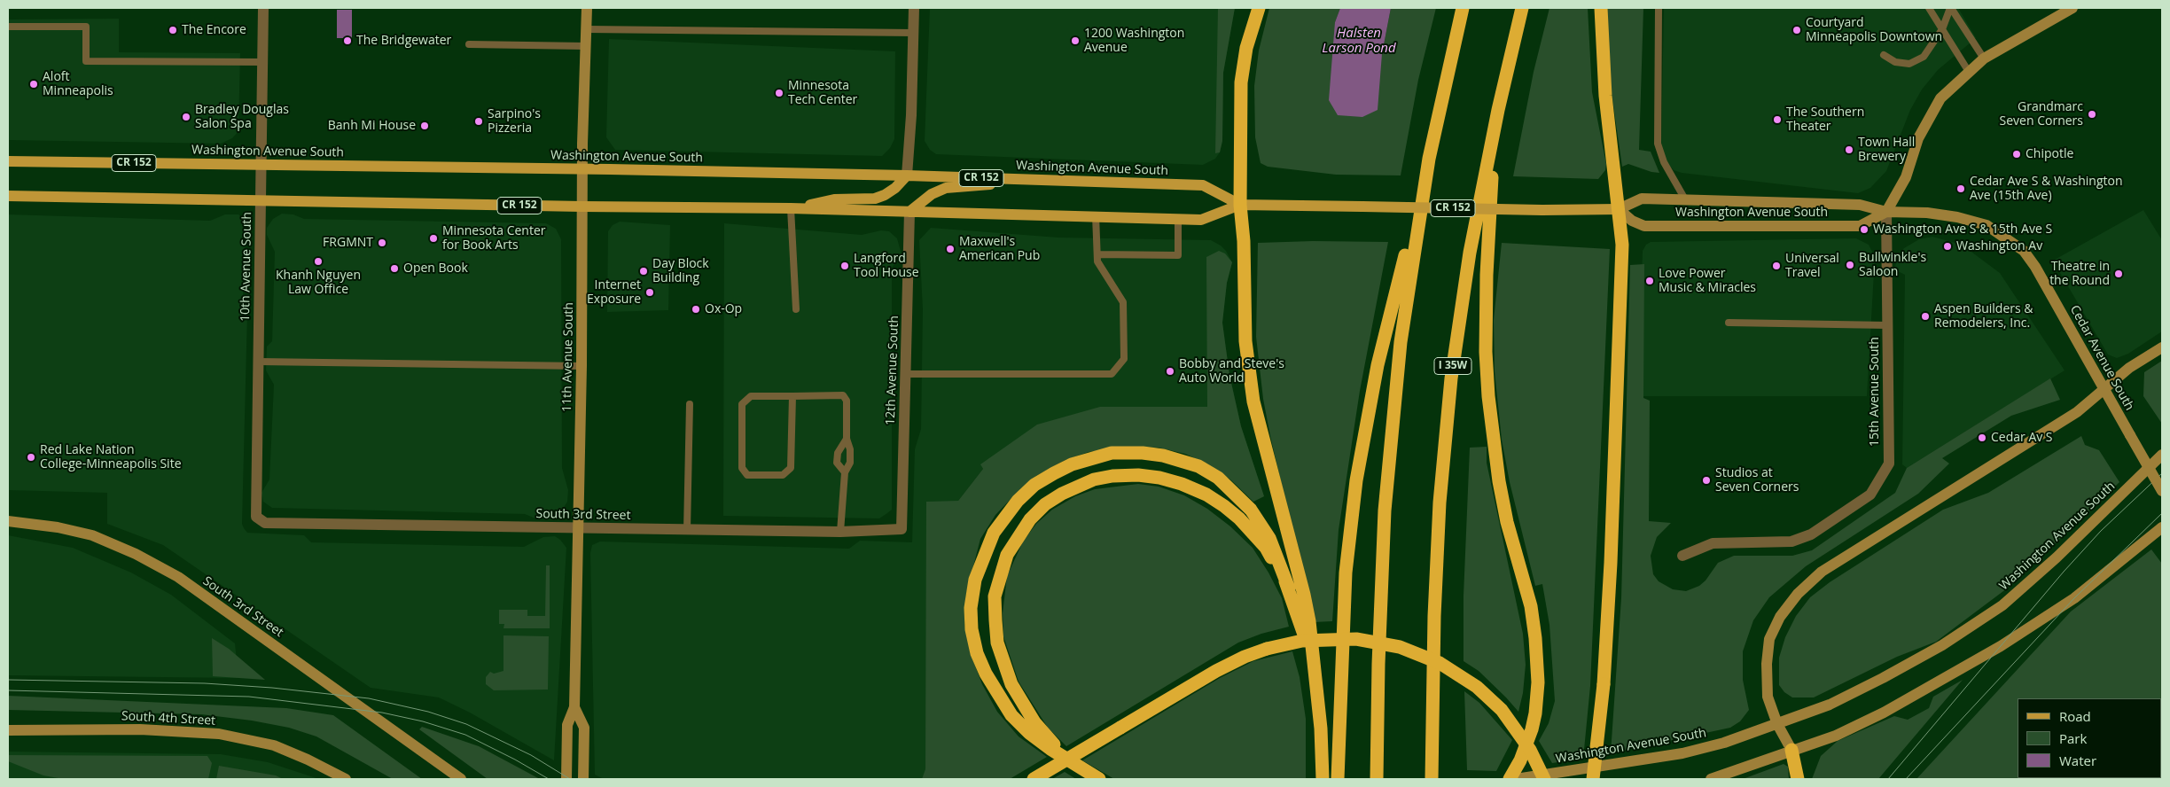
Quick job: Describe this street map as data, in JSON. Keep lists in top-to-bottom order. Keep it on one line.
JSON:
{"streets":{"highway":["I 35W"],"main road":["Washington Avenue South","CR 152","11th Avenue South","Cedar Avenue South","South 3rd Street","South 4th Street"],"street":["10th Avenue South","12th Avenue South","15th Avenue South"]},"crossings":[["Washington Avenue South","10th Avenue South"],["Washington Avenue South","11th Avenue South"],["Washington Avenue South","Cedar Avenue South"],["Washington Avenue South","12th Avenue South"],["Washington Avenue South","15th Avenue South"],["10th Avenue South","South 3rd Street"],["11th Avenue South","South 3rd Street"],["Cedar Avenue South","15th Avenue South"],["12th Avenue South","South 3rd Street"]],"water":["Halsten Larson Pond"],"places":["The Encore","Courtyard Minneapolis Downtown","The Bridgewater","1200 Washington Avenue","Aloft Minneapolis","Minnesota Tech Center","Grandmarc Seven Corners","Bradley Douglas Salon Spa","The Southern Theater","Sarpino's Pizzeria","Banh Mi House","Town Hall Brewery","Chipotle","Cedar Ave S & Washington Ave (15th Ave)","Washington Ave S & 15th Ave S","Minnesota Center for Book Arts","FRGMNT","Washington Av","Maxwell's American Pub","Khanh Nguyen Law Office","Bullwinkle's Saloon","Langford Tool House","Universal Travel","Open Book","Day Block Building","Theatre in the Round","Love Power Music & Miracles","Internet Exposure","Ox-Op","Aspen Builders & Remodelers, Inc.","Bobby and Steve's Auto World","Cedar Av S","Red Lake Nation College-Minneapolis Site","Studios at Seven Corners"],"legend":["Road","Park","Water"]}
